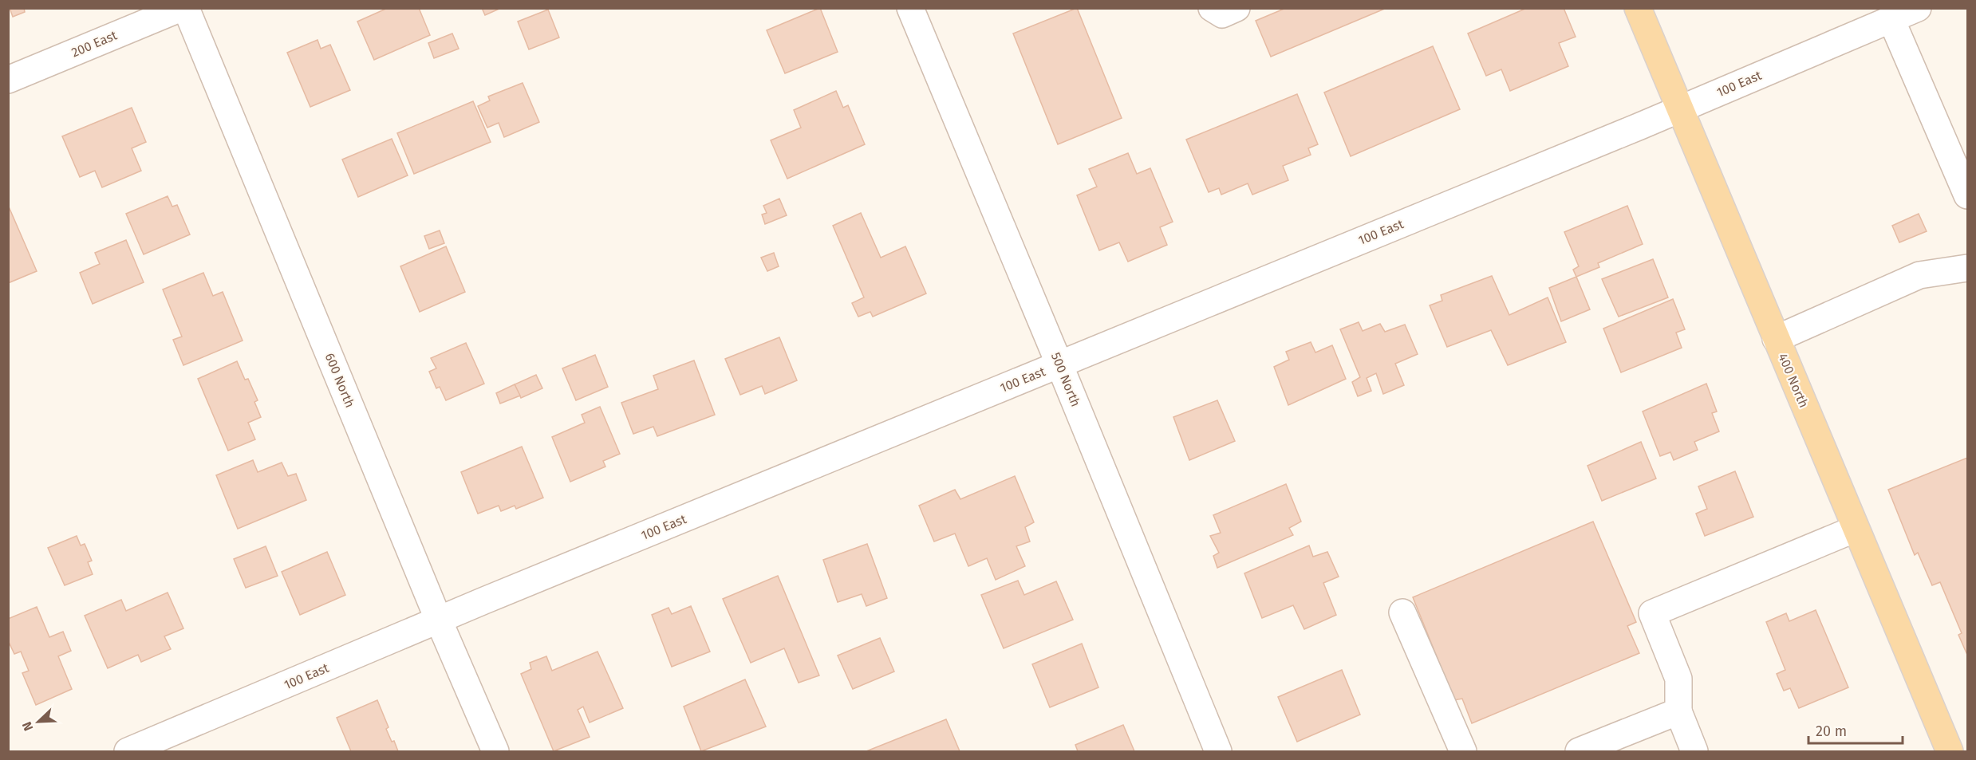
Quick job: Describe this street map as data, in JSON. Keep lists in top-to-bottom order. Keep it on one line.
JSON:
{"streets":{"main road":["400 North"],"street":["200 East","100 East","500 North","600 North"]},"crossings":[["100 East","500 North"],["100 East","600 North"],["100 East","400 North"]],"scale_bar":"20 m","north":"bottom left"}
